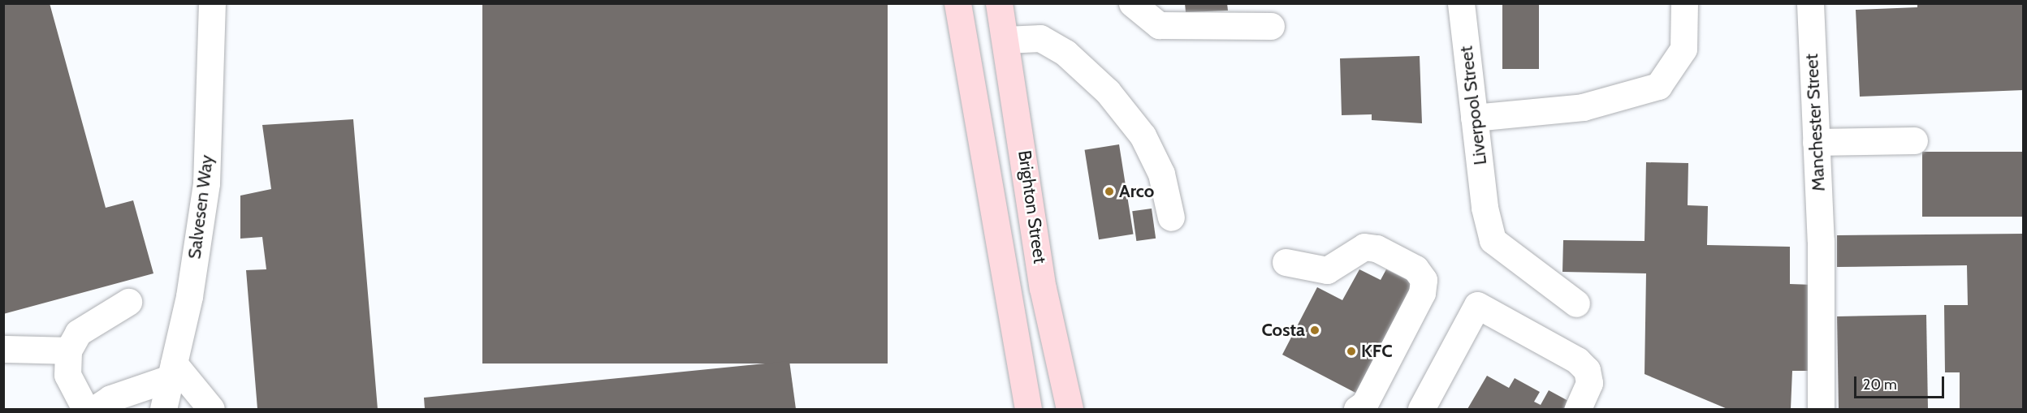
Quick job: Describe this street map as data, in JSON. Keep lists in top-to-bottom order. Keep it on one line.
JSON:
{"streets":{"main road":["Brighton Street"],"street":["Liverpool Street","Manchester Street","Salvesen Way"]},"places":["Arco","Costa","KFC"],"scale_bar":"20 m"}
